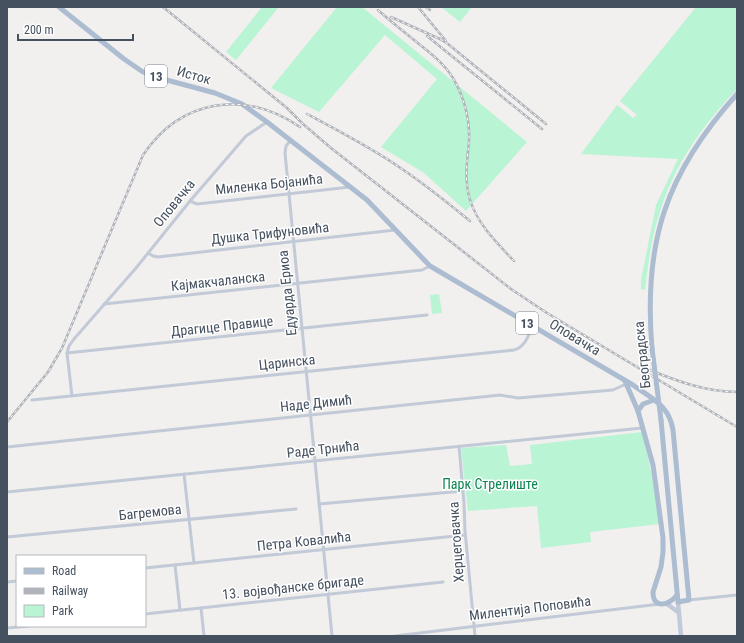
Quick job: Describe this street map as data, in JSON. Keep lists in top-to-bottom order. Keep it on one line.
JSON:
{"streets":{"main road":["Исток","13","Оповачка","Београдска","Милентија Поповића"],"street":["Миленка Бојанића","Душка Трифуновића","Кајмакчаланска","Едуарда Ериоа","Драгице Правице","Царинска","Наде Димић","Раде Трнића","Багремова","Петра Ковалића","Херцеговачка","13. војвођанске бригаде"]},"crossings":[["Исток","13"],["Исток","Оповачка"],["13","Миленка Бојанића"],["13","Оповачка"],["13","Душка Трифуновића"],["13","Кајмакчаланска"],["13","Едуарда Ериоа"],["13","Наде Димић"],["Миленка Бојанића","Оповачка"],["Миленка Бојанића","Едуарда Ериоа"],["Оповачка","Душка Трифуновића"],["Оповачка","Кајмакчаланска"],["Оповачка","Драгице Правице"],["Оповачка","Царинска"],["Оповачка","Наде Димић"],["Душка Трифуновића","Едуарда Ериоа"],["Кајмакчаланска","Едуарда Ериоа"],["Едуарда Ериоа","Драгице Правице"],["Едуарда Ериоа","Царинска"],["Едуарда Ериоа","Наде Димић"],["Едуарда Ериоа","Раде Трнића"],["Едуарда Ериоа","Петра Ковалића"],["Едуарда Ериоа","13. војвођанске бригаде"],["Раде Трнића","Херцеговачка"],["Петра Ковалића","Херцеговачка"],["Херцеговачка","Милентија Поповића"]],"parks":["Парк Стрелиште"],"legend":["Road","Railway","Park"],"scale_bar":"200 m"}
